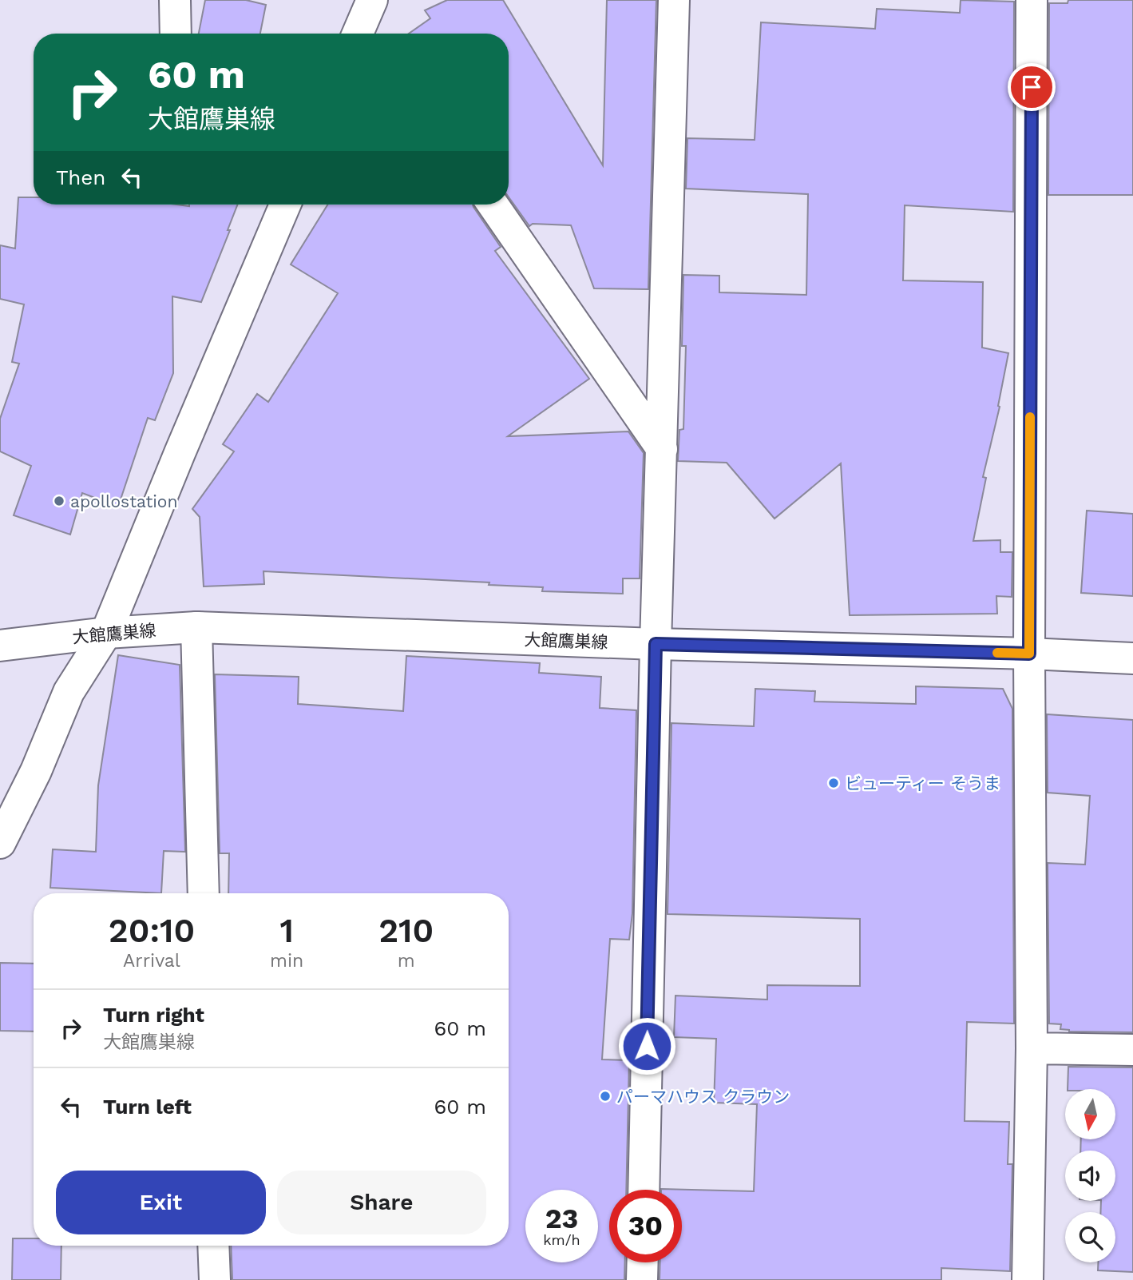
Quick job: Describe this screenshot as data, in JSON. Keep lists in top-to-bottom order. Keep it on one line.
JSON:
{"streets":{"street":["大館鷹巣線"]},"places":["apollostation","ビューティー そうま","パーマハウス クラウン"],"north":"bottom","page":{"turn":["60 m","大館鷹巣線"],"then":"Then","eta":["20:10","Arrival","1","min","210","m"],"list":[{"name":"Turn right","note":"大館鷹巣線","value":"60 m"},{"name":"Turn left","value":"60 m"}],"buttons":["Exit","Share"],"speed":"23 km/h","limit":"30"}}
